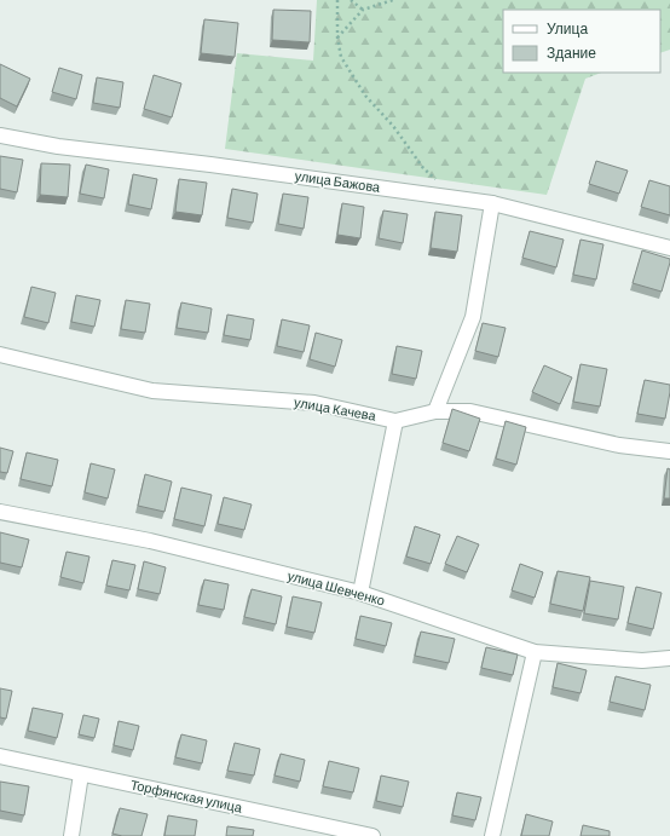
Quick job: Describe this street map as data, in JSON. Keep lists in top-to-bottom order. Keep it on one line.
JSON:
{"streets":{"street":["улица Бажова","улица Качева","улица Шевченко","Торфянская улица"]},"legend":["Улица","Здание"]}
